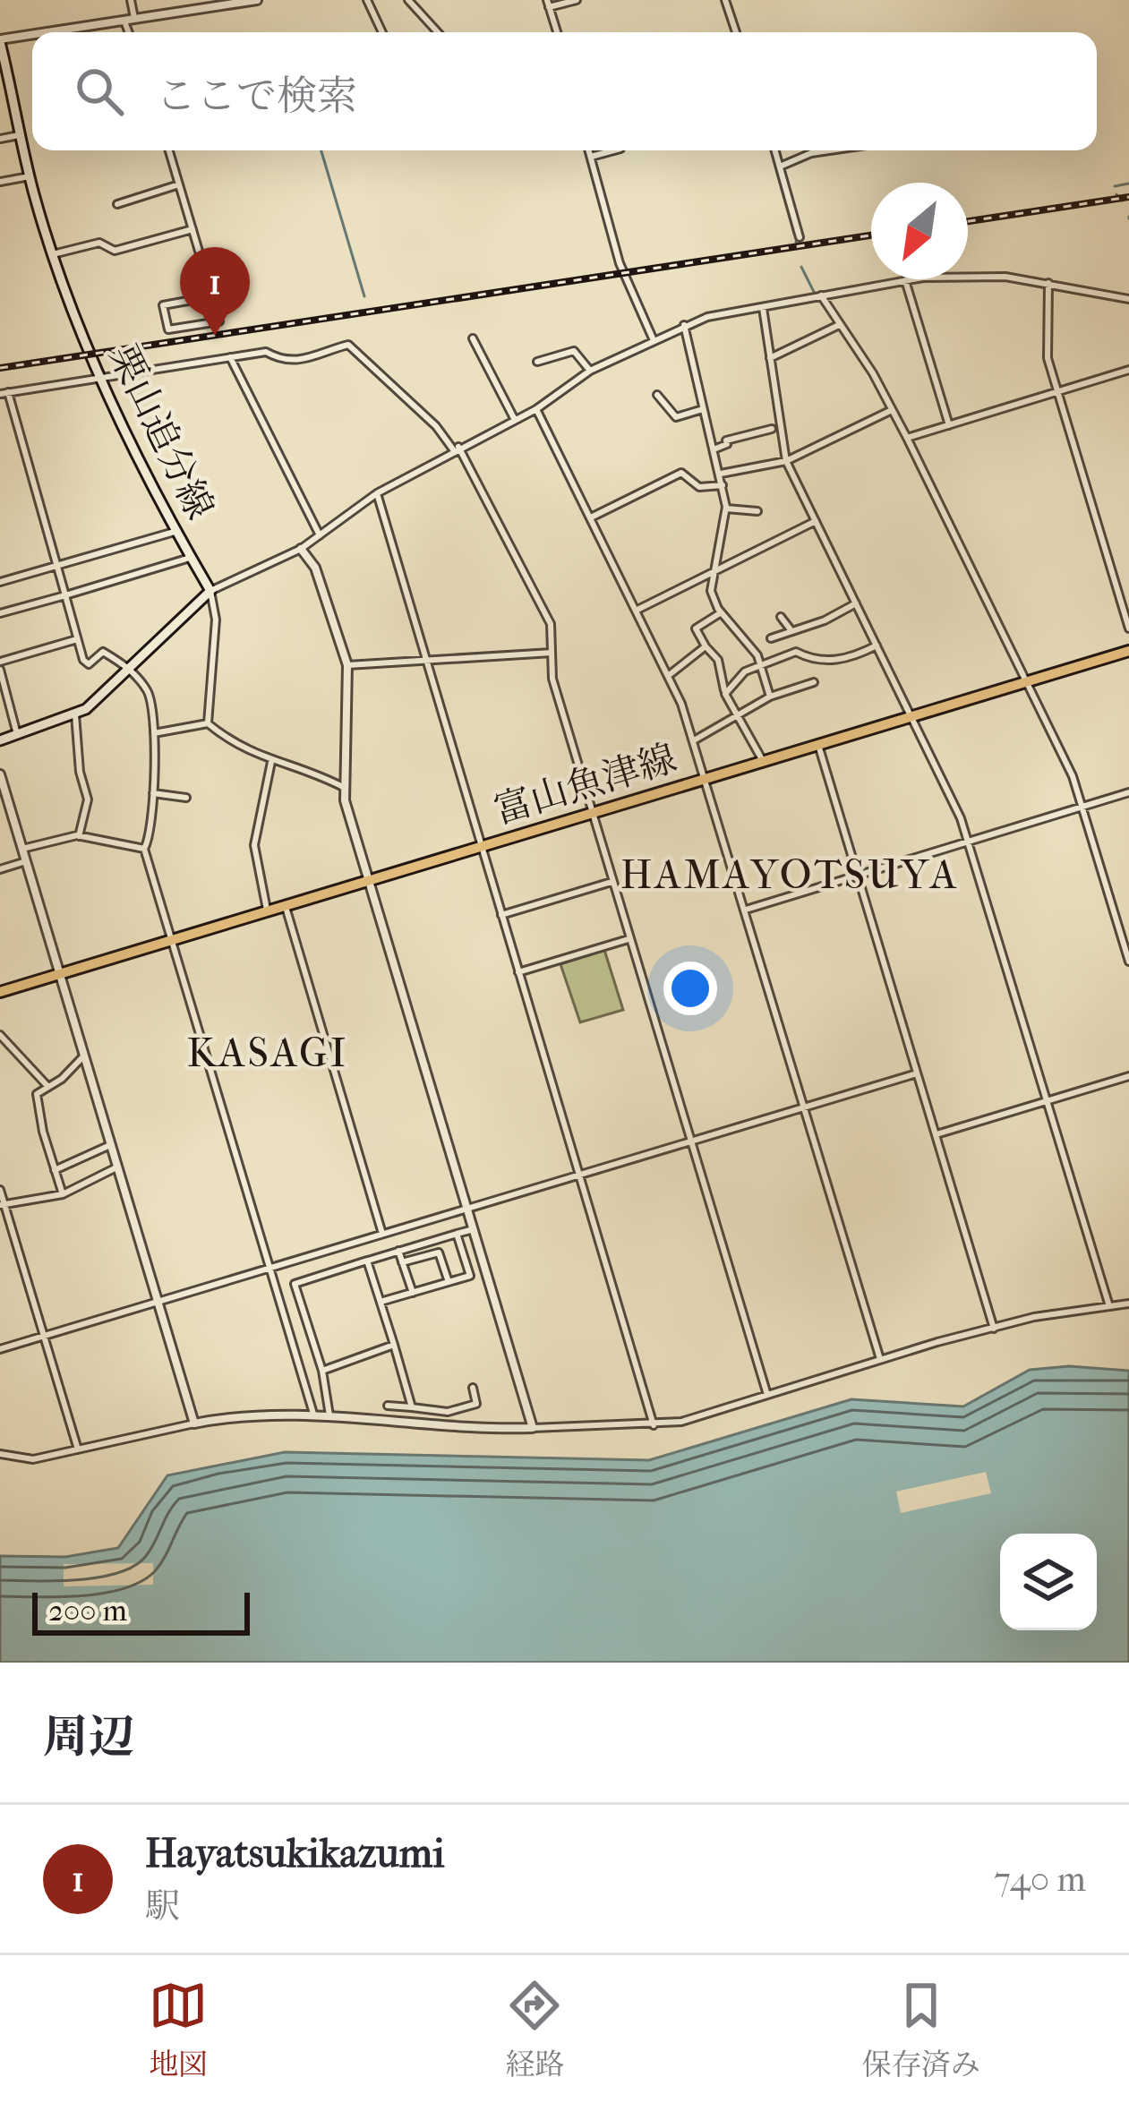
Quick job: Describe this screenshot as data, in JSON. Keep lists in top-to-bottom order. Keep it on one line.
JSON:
{"streets":{"main road":["栗山追分線","富山魚津線"]},"districts":["HAMAYOTSUYA","KASAGI"],"scale_bar":"200 m","north":"bottom left","page":{"search":"ここで検索","pins":"1","scale":"200 m","heading":"周辺","list":[{"mark":"1","name":"Hayatsukikazumi","note":"駅","value":"740 m"}],"nav":["地図","経路","保存済み"]}}
